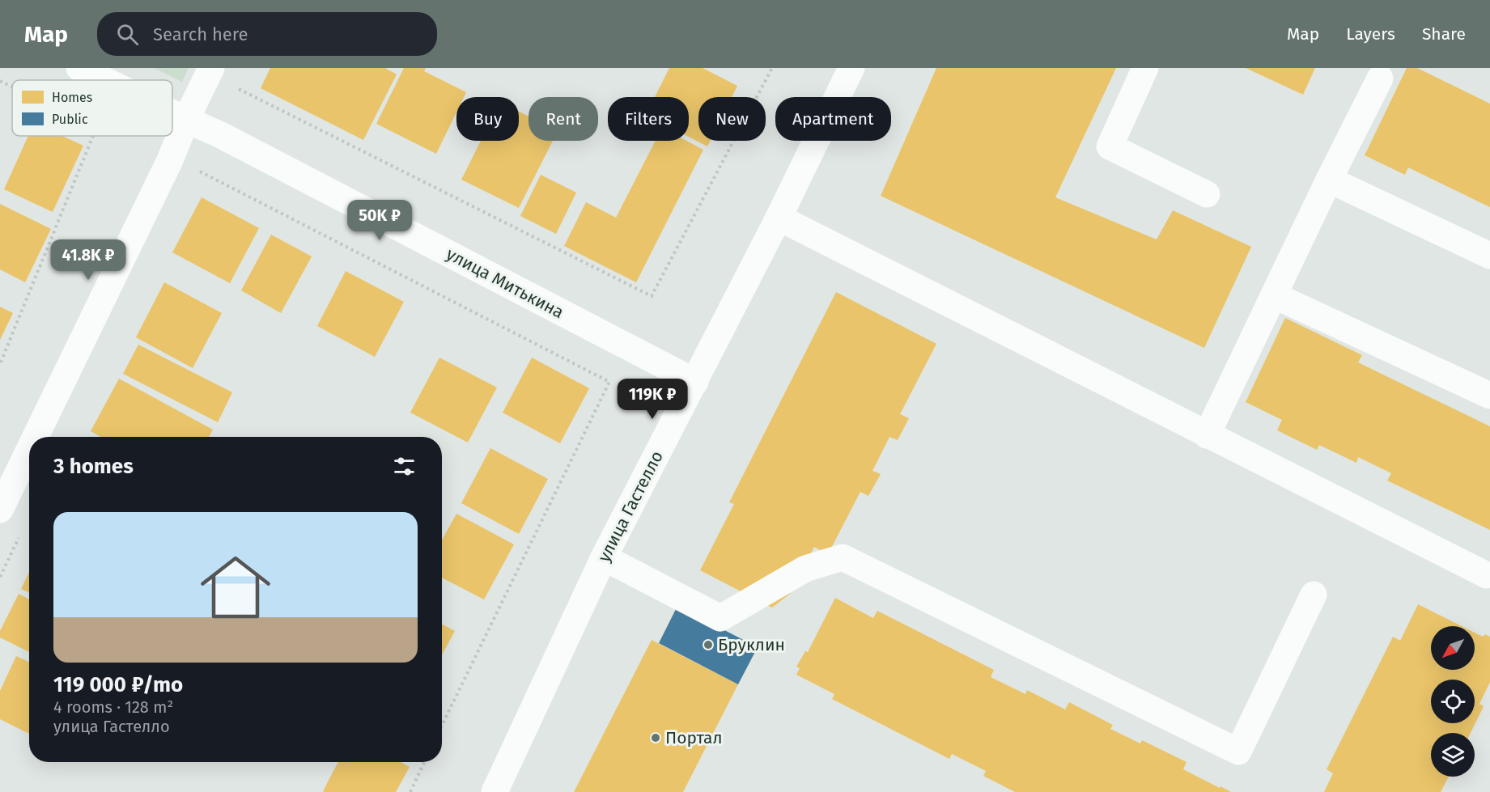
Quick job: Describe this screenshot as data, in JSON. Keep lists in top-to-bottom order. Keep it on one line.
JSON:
{"streets":{"street":["улица Митькина","улица Гастелло"]},"crossings":[["улица Митькина","улица Гастелло"]],"places":["Бруклин","Портал"],"legend":["Homes","Public"],"north":"bottom left","page":{"header":"Map","search":"Search here","nav":["Map","Layers","Share"],"chip":["Buy","Rent","Filters","New","Apartment"],"price":["50K ₽","41.8K ₽","119K ₽"],"heading":"3 homes","list":[{"name":"119 000 ₽/mo","note":"4 rooms · 128 m² · улица Гастелло"}]}}
